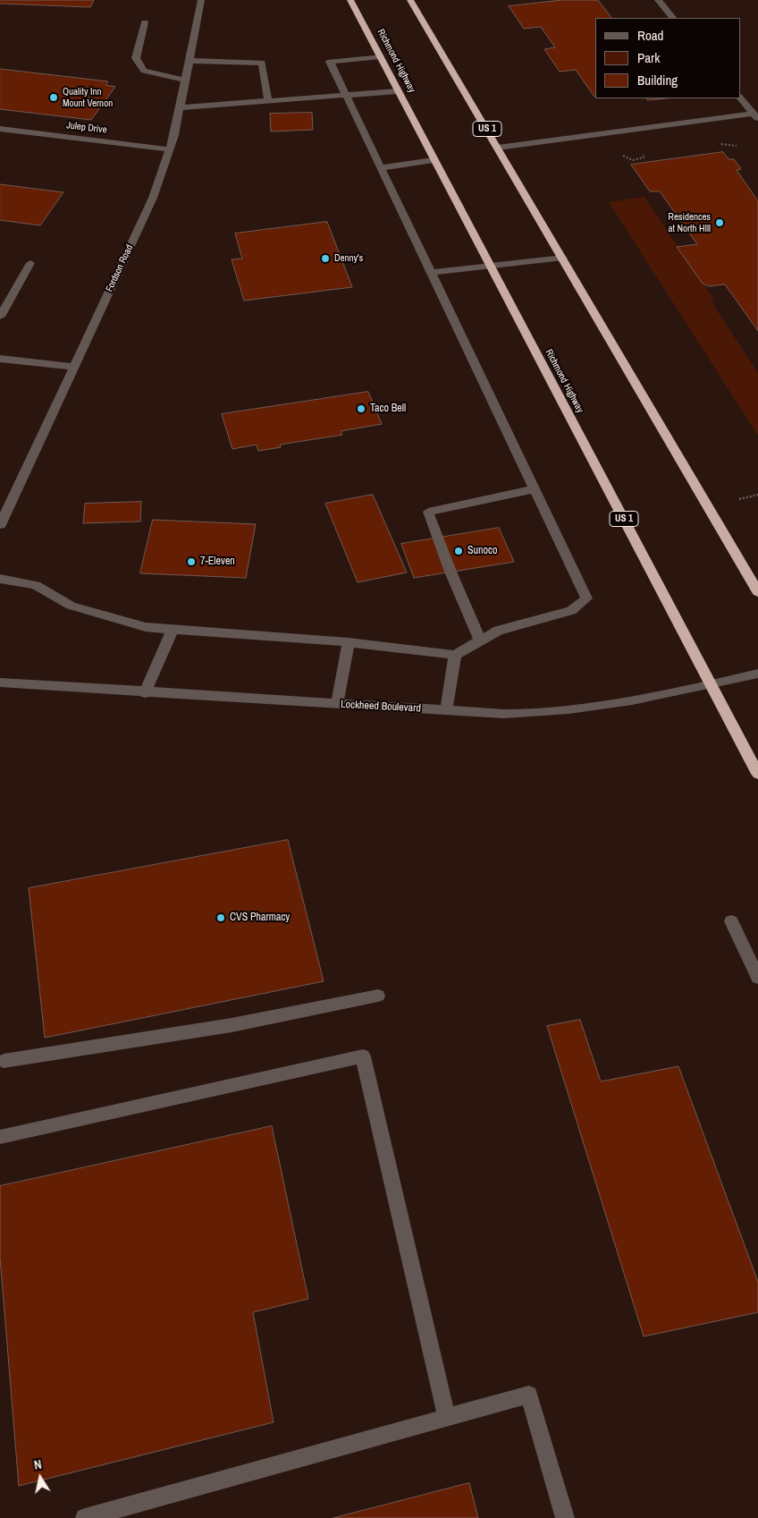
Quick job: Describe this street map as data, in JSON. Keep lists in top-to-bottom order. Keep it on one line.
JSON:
{"streets":{"highway":["Richmond Highway","US 1"],"street":["Julep Drive","Fordson Road","Lockheed Boulevard"]},"crossings":[["Richmond Highway","Lockheed Boulevard"],["Julep Drive","Fordson Road"]],"places":["Quality Inn Mount Vernon","Residences at North HIll","Denny's","Taco Bell","Sunoco","7-Eleven","CVS Pharmacy"],"legend":["Road","Park","Building"],"north":"top"}
